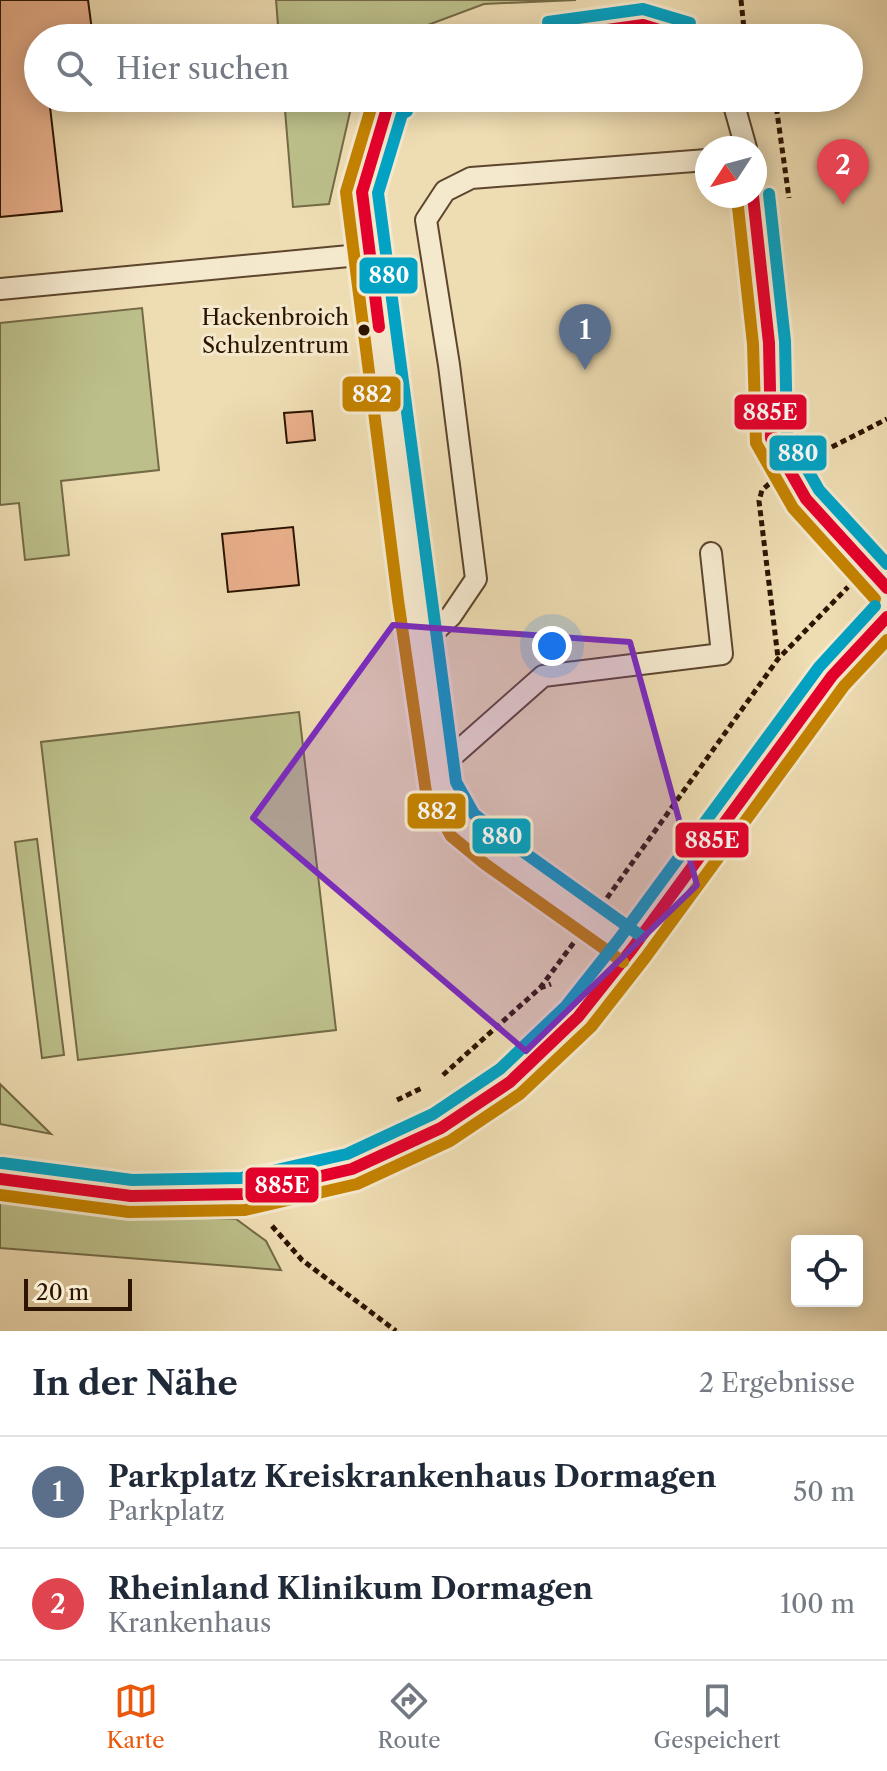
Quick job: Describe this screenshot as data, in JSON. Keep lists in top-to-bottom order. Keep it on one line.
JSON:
{"places":["Hackenbroich Schulzentrum"],"lines":["transit line 880","transit line 885E","transit line 882"],"scale_bar":"20 m","north":"bottom left","page":{"search":"Hier suchen","pins":["2","1"],"scale":"20 m","heading":["In der Nähe","2 Ergebnisse"],"list":[{"mark":"1","name":"Parkplatz Kreiskrankenhaus Dormagen","note":"Parkplatz","value":"50 m"},{"mark":"2","name":"Rheinland Klinikum Dormagen","note":"Krankenhaus","value":"100 m"}],"nav":["Karte","Route","Gespeichert"]}}
